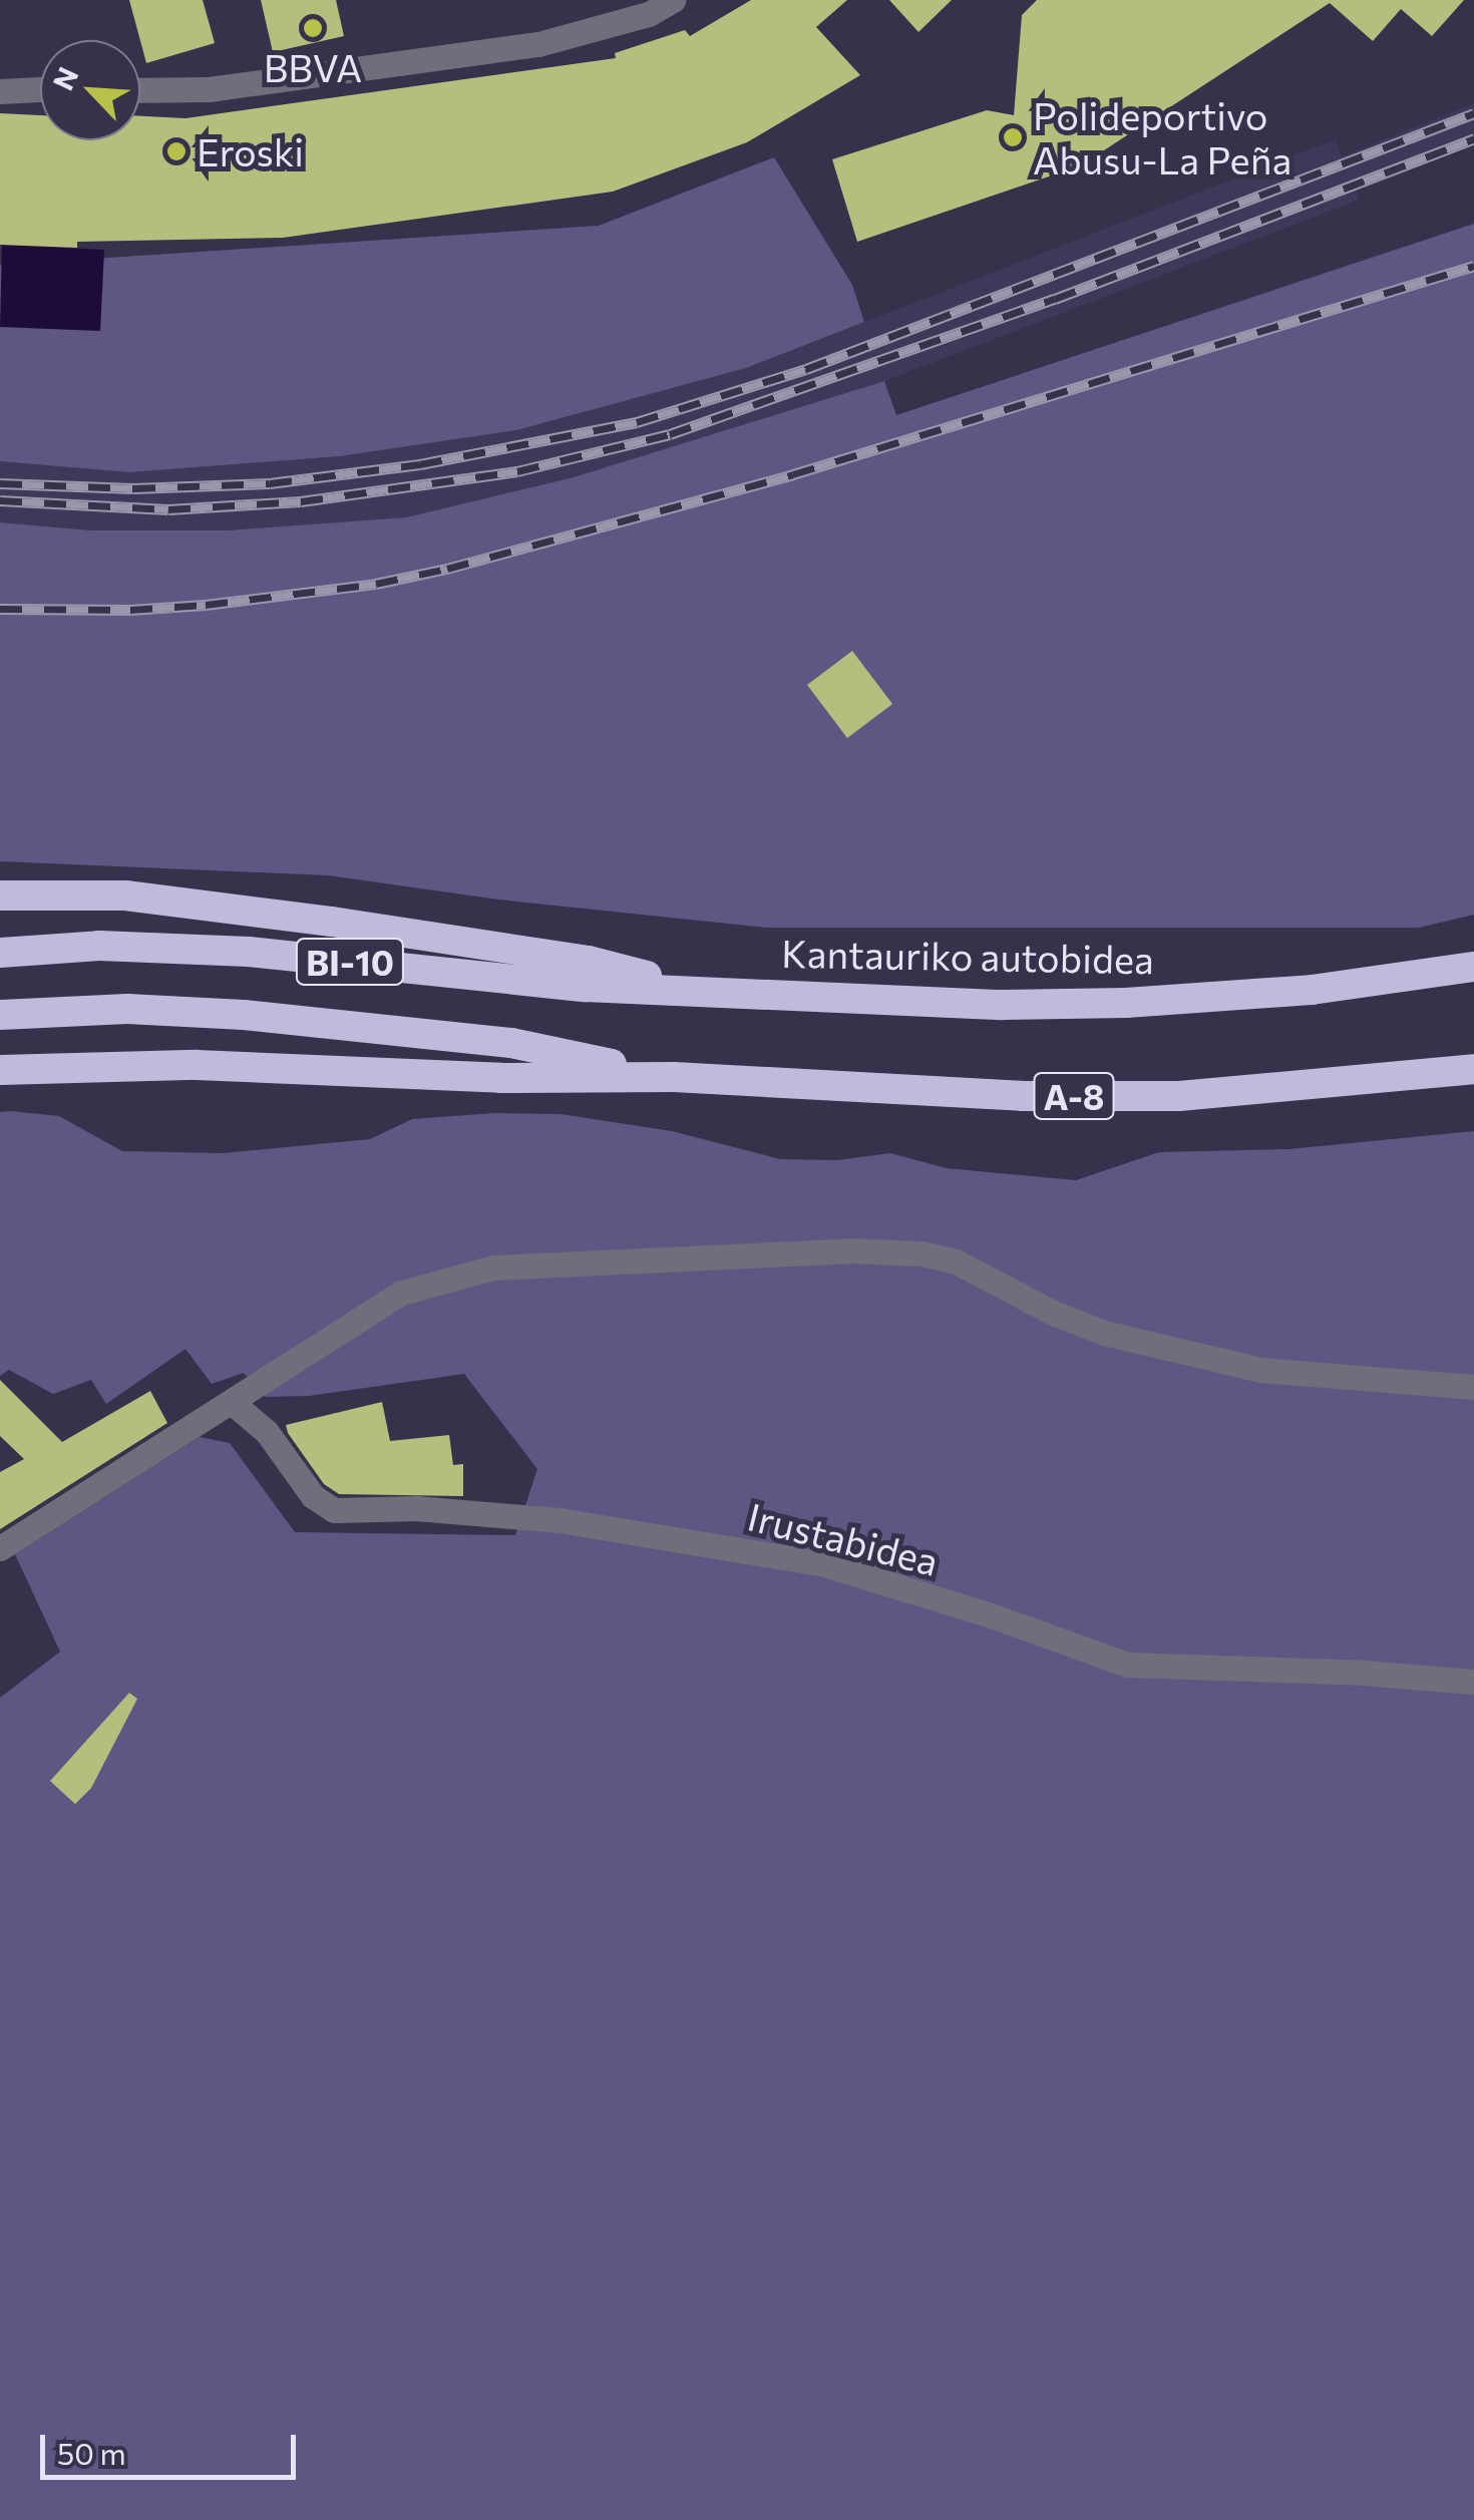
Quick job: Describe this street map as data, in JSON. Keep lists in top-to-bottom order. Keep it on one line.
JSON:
{"streets":{"highway":["Kantauriko autobidea","BI-10","A-8"],"street":["Irustabidea"]},"crossings":[["Kantauriko autobidea","BI-10"],["BI-10","A-8"]],"places":["BBVA","Polideportivo Abusu-La Peña","Eroski"],"scale_bar":"50 m","north":"top left"}
